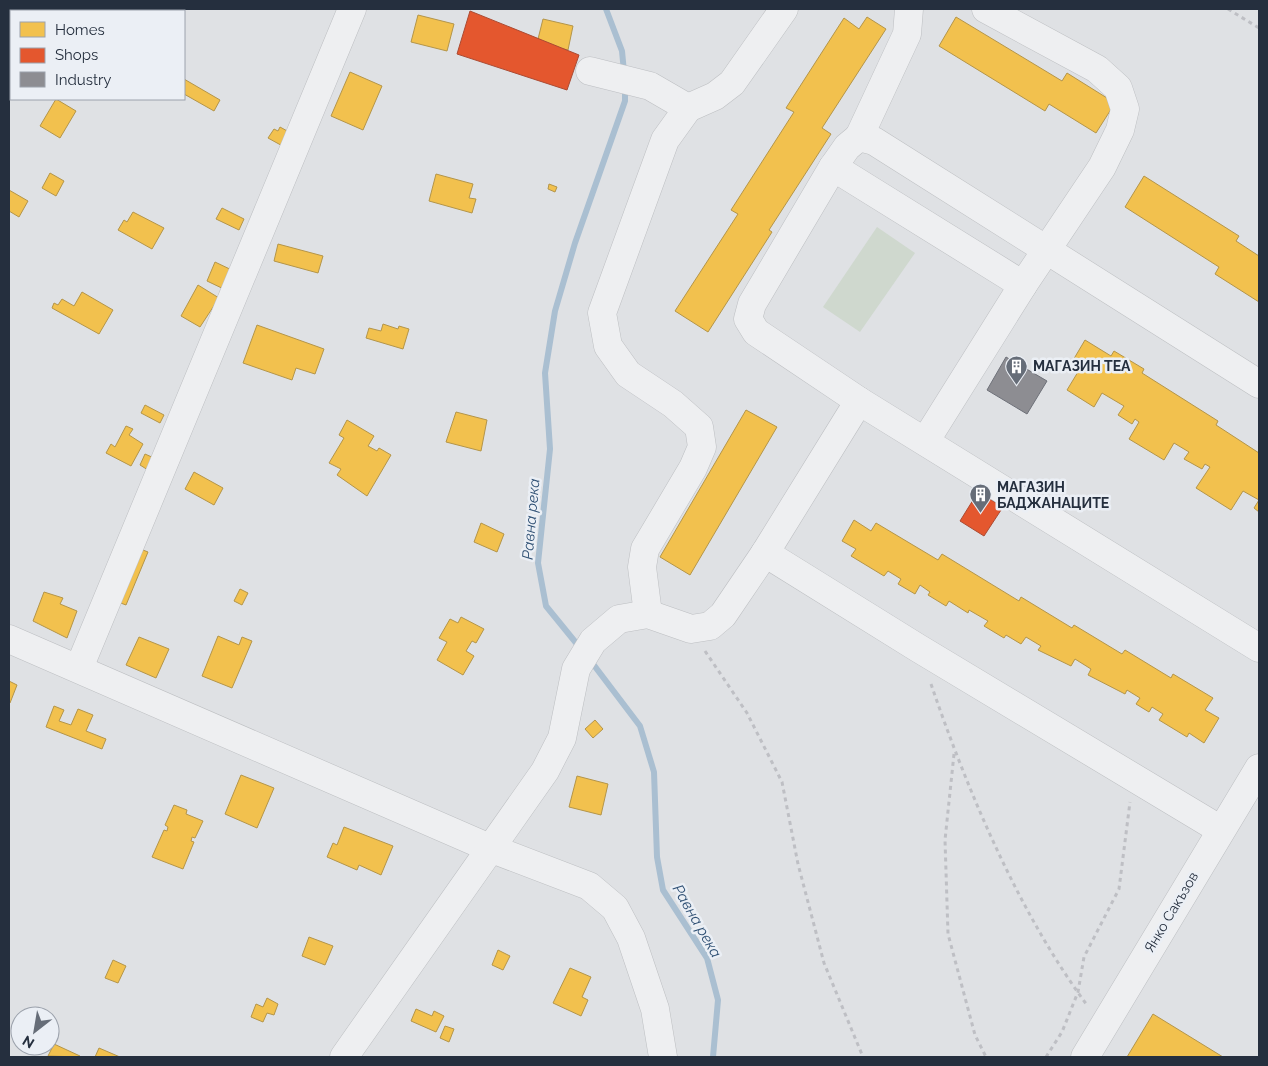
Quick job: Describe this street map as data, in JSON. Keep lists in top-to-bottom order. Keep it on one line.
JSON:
{"streets":{"street":["Янко Сакъзов"]},"water":["Равна река"],"places":{"building":["МАГАЗИН ТЕА","МАГАЗИН БАДЖАНАЦИТЕ"]},"legend":["Homes","Shops","Industry"],"north":"bottom left"}
